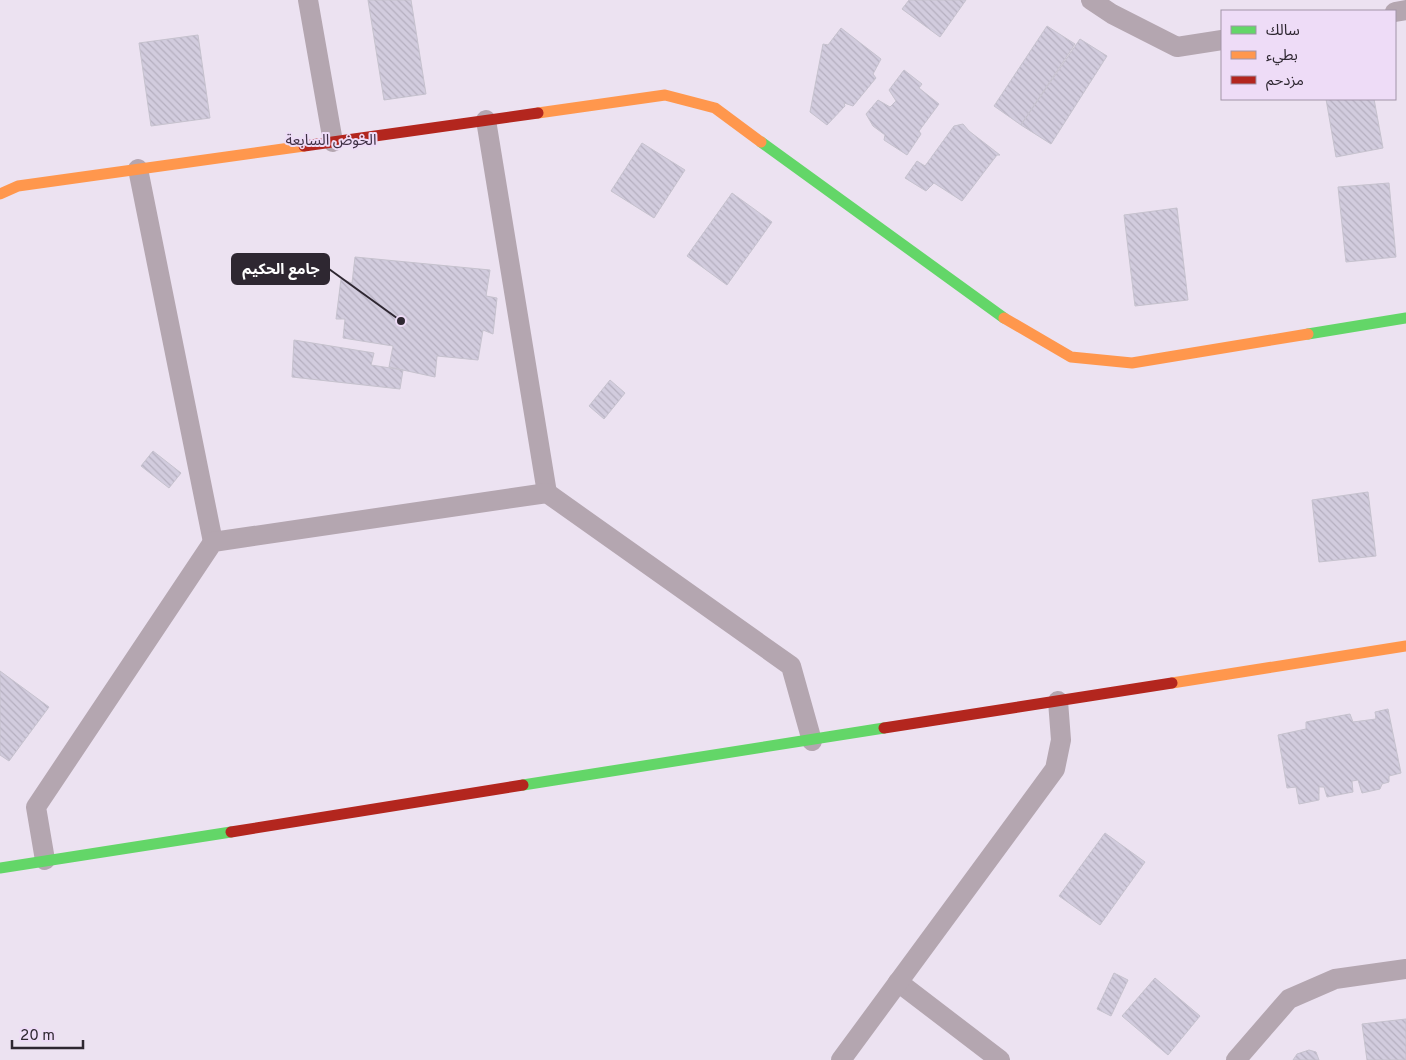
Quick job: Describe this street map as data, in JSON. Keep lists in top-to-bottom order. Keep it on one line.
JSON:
{"districts":["الخوض السابعة"],"places":["جامع الحكيم"],"legend":["سالك","بطيء","مزدحم"],"scale_bar":"20 m"}
